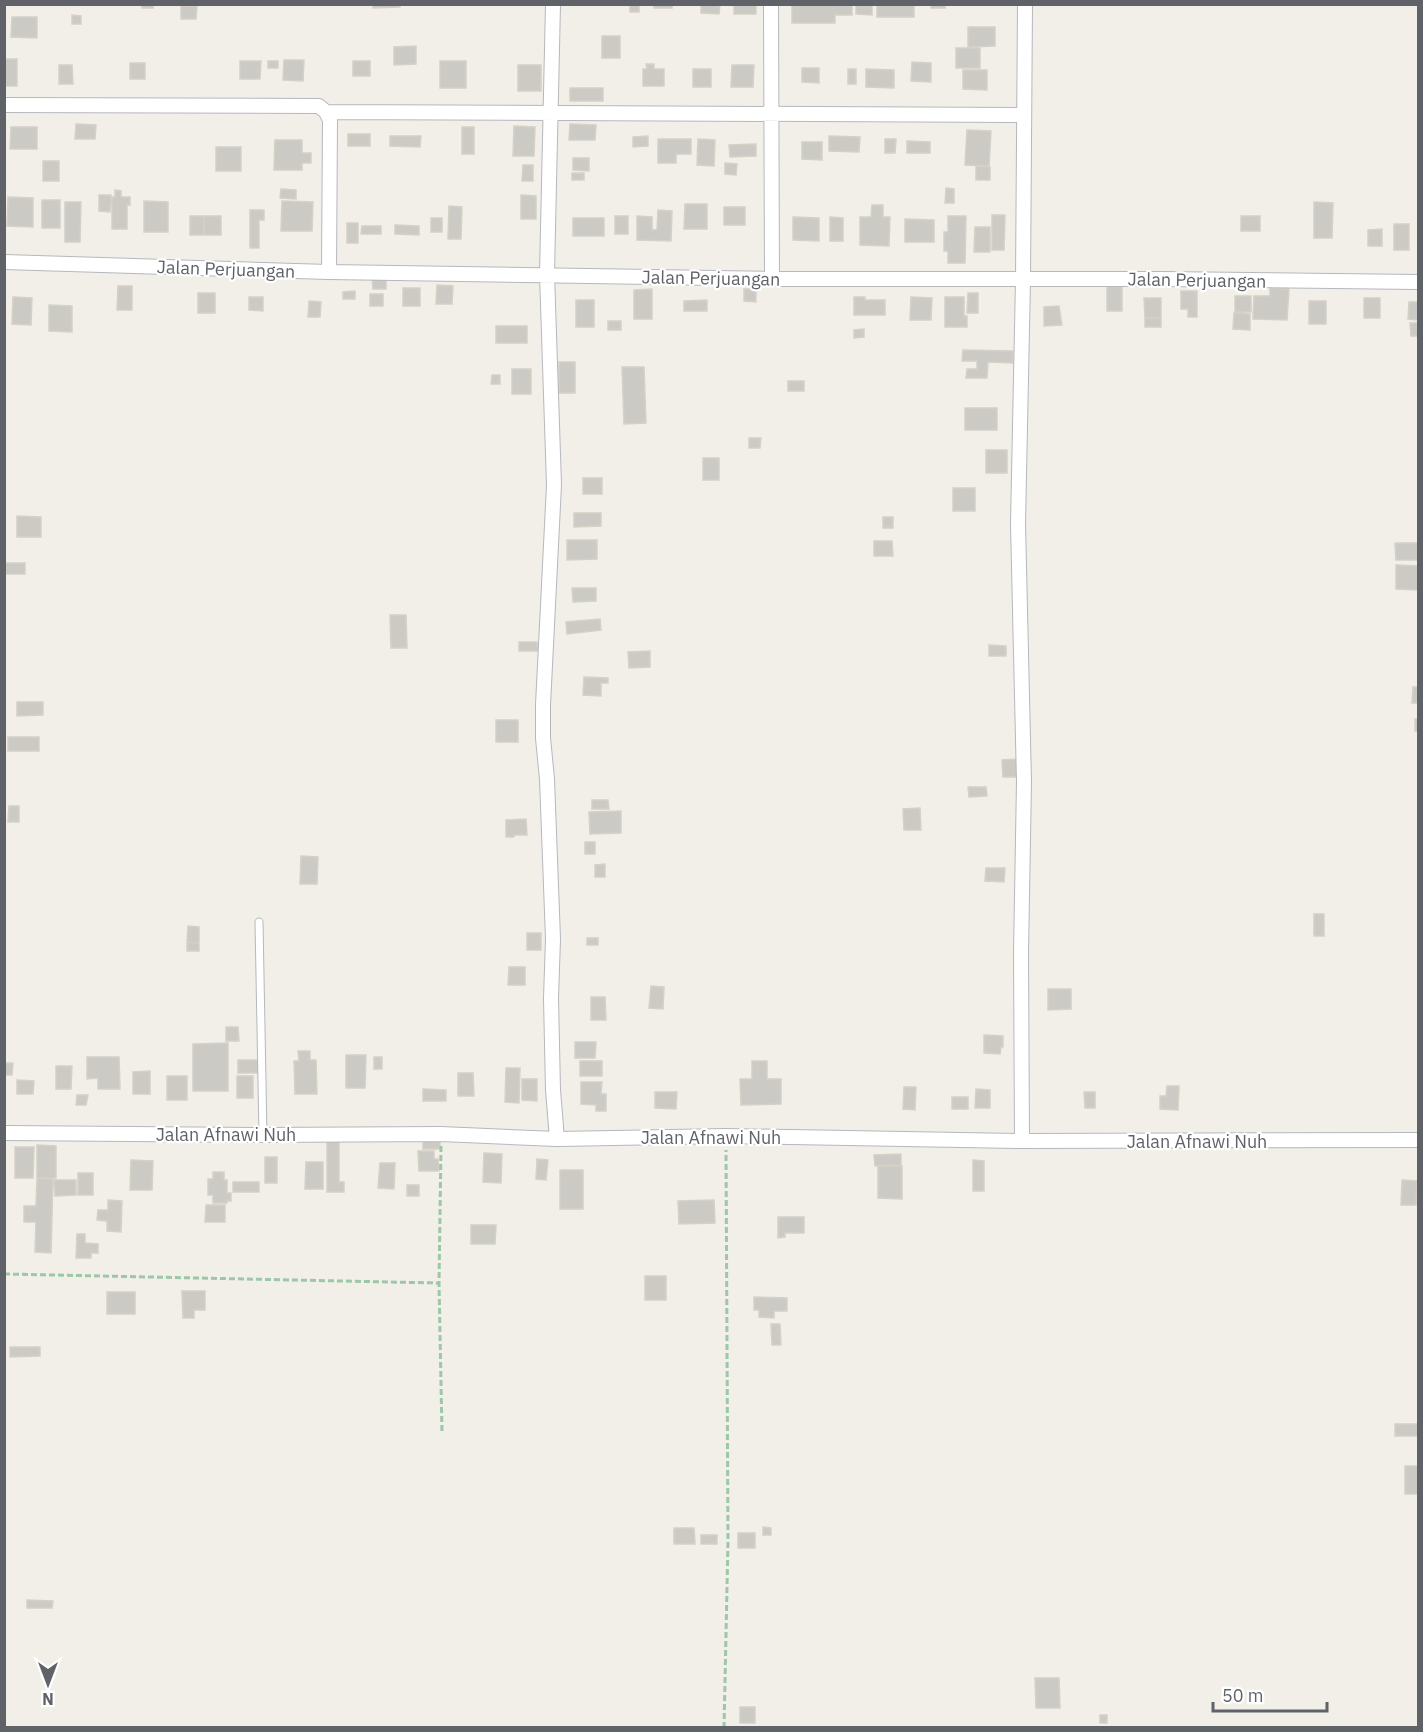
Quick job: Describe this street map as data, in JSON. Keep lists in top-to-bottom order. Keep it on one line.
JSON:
{"streets":{"street":["Jalan Perjuangan","Jalan Afnawi Nuh"]},"scale_bar":"50 m","north":"bottom"}
